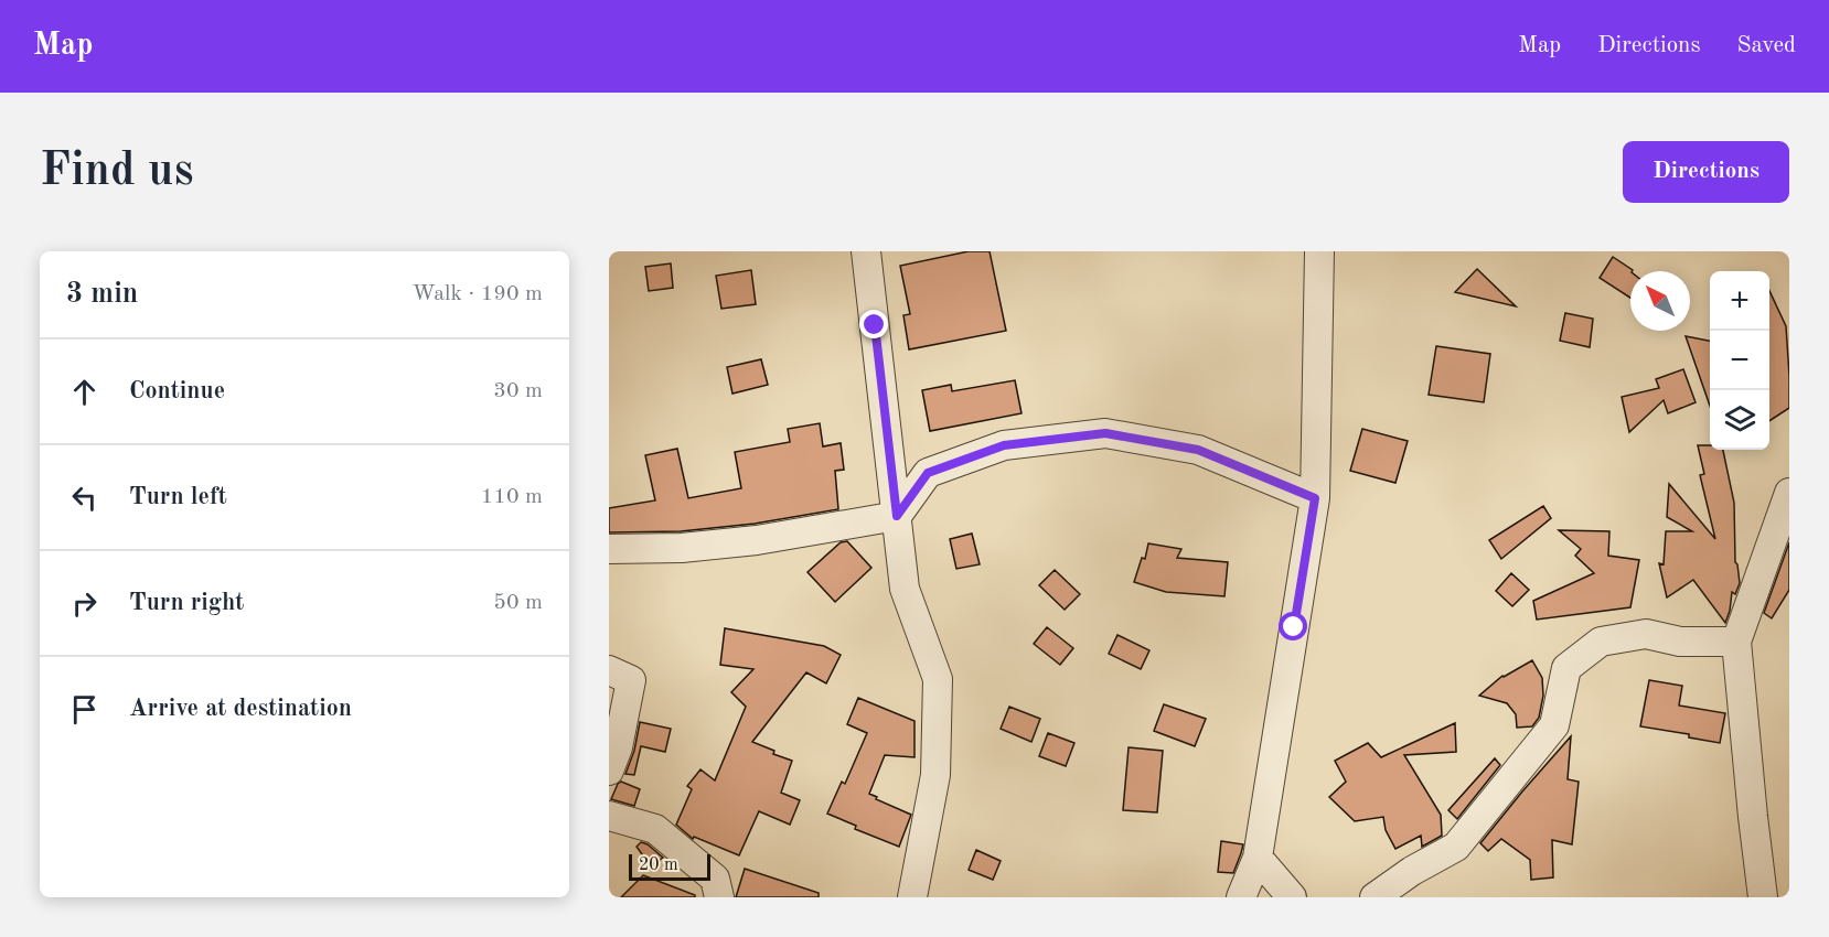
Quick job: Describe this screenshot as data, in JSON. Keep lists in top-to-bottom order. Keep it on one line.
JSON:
{"scale_bar":"20 m","north":"top left","page":{"header":"Map","nav":["Map","Directions","Saved"],"buttons":"Directions","title":"Find us","heading":["3 min","Walk · 190 m"],"map_buttons":["+","−"],"list":[["Continue","30 m"],["Turn left","110 m"],["Turn right","50 m"],"Arrive at destination"],"scale":"20 m"}}
